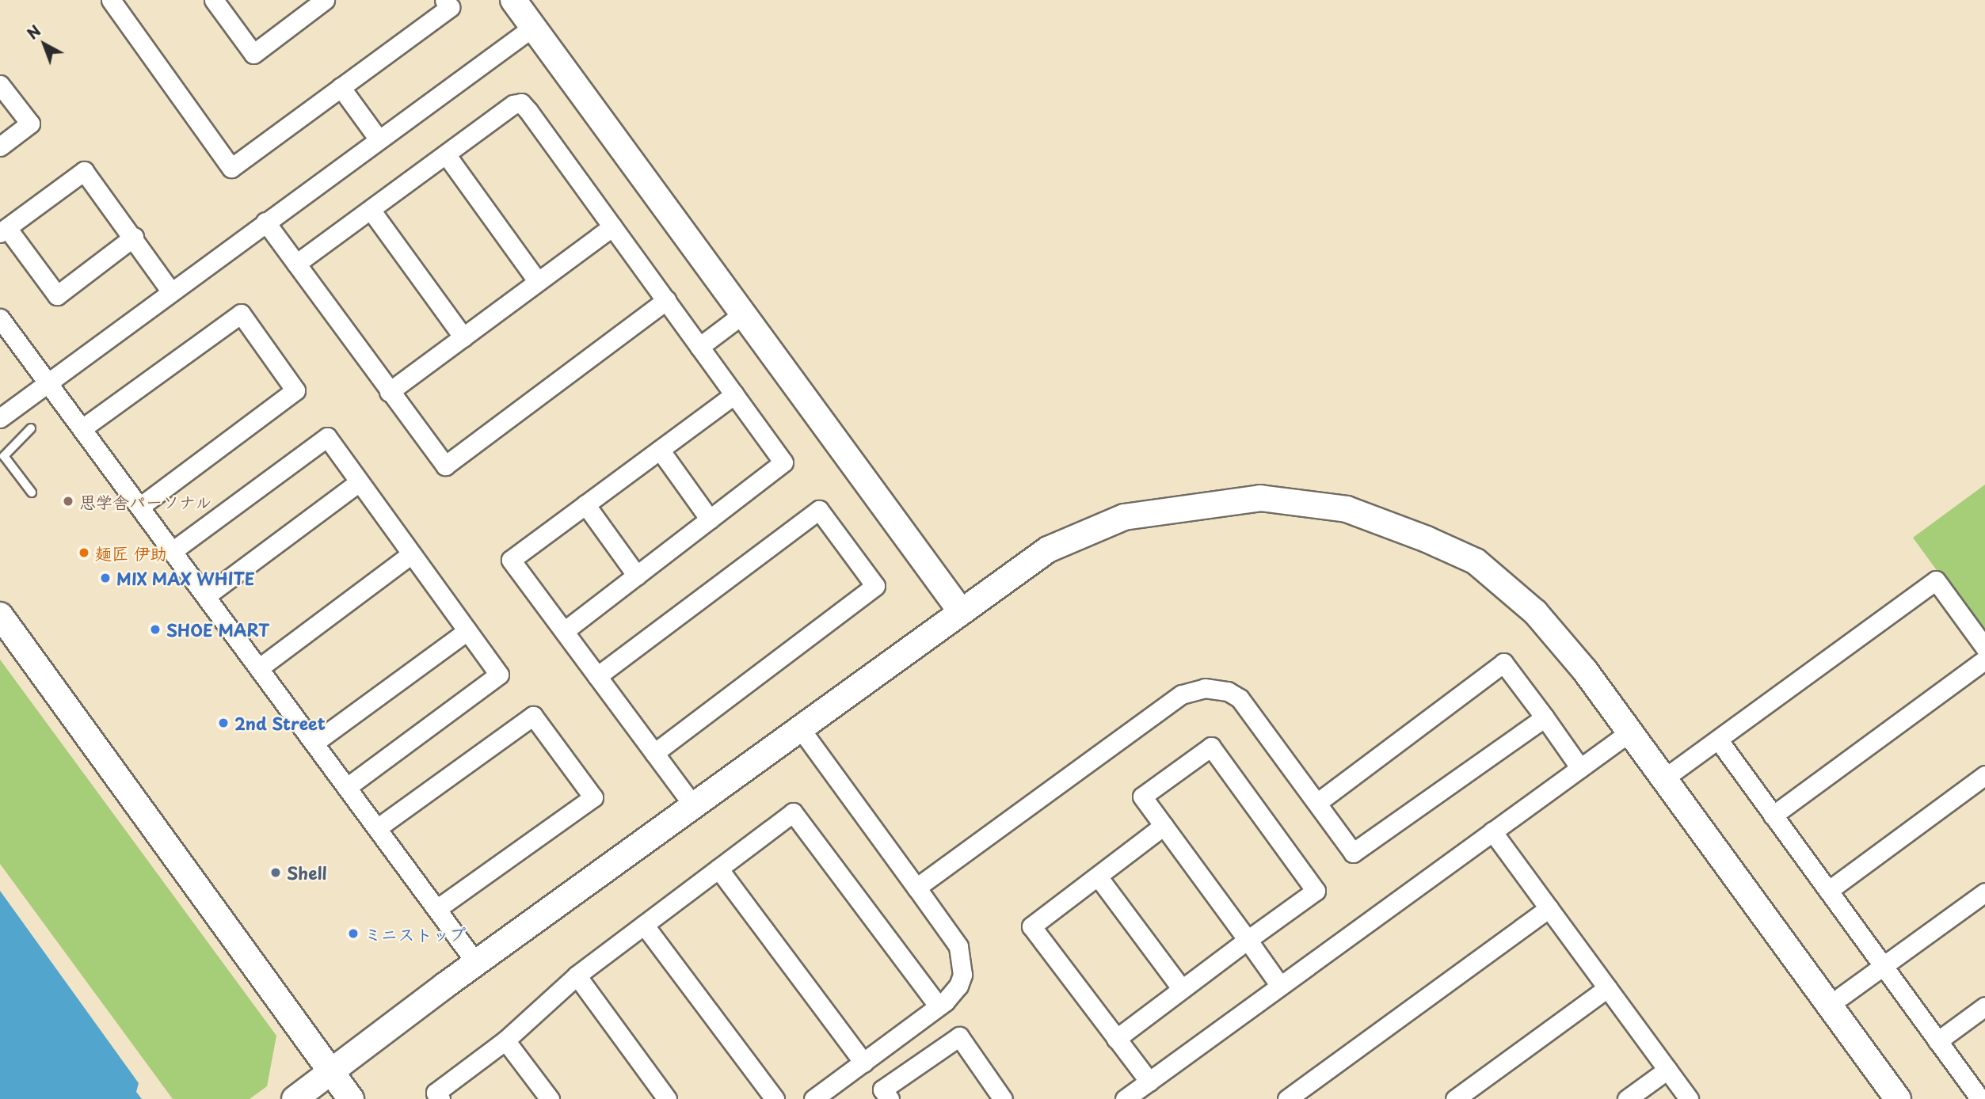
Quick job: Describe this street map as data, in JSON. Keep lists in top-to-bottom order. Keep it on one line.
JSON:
{"places":["思学舎パーソナル","麺匠 伊助","MIX MAX WHITE","SHOE MART","2nd Street","Shell","ミニストップ"],"north":"top left"}
